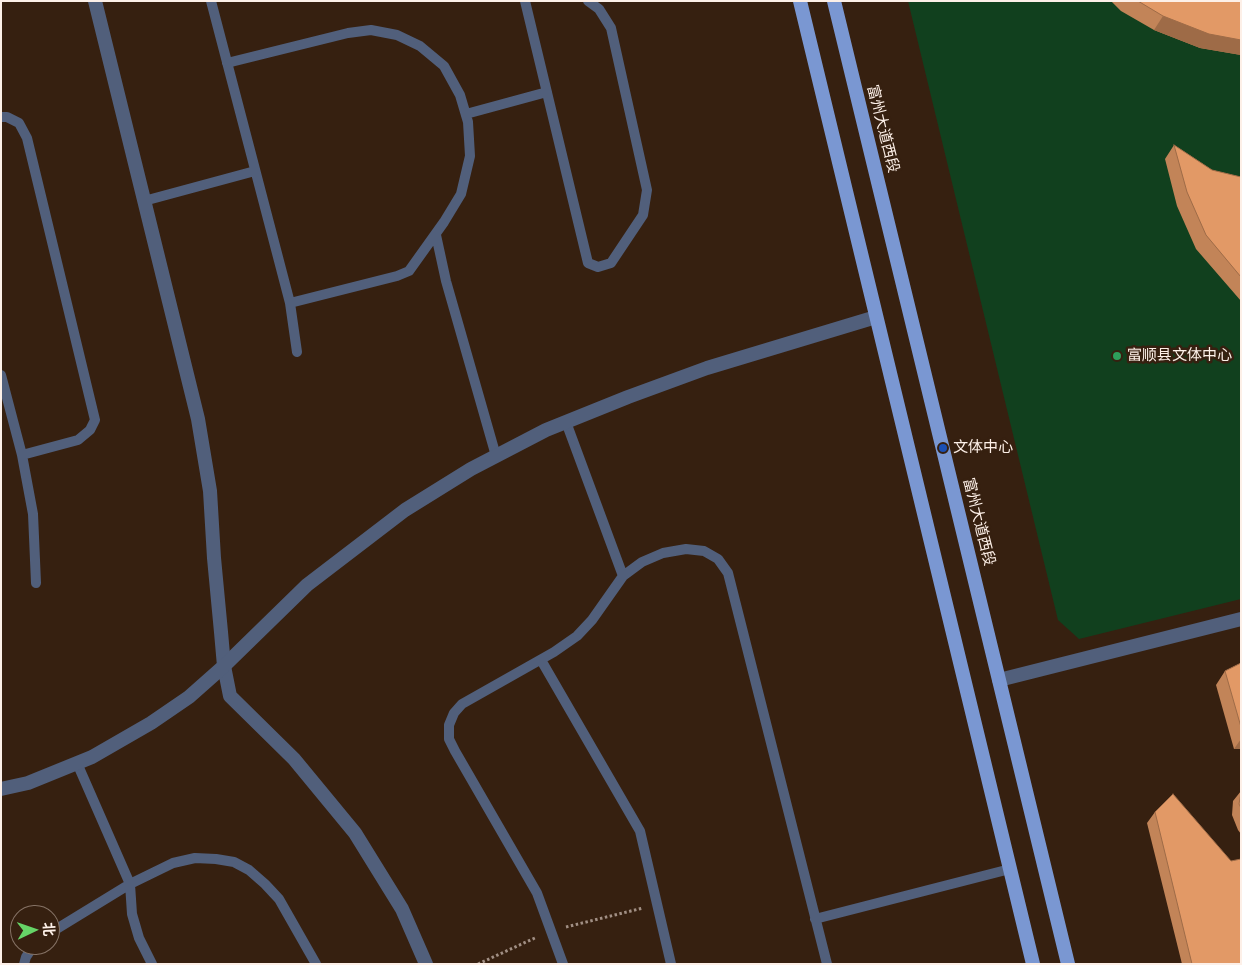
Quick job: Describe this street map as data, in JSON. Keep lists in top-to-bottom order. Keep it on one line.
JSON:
{"streets":{"main road":["富州大道西段"]},"places":["富顺县文体中心","文体中心"],"north":"right"}
